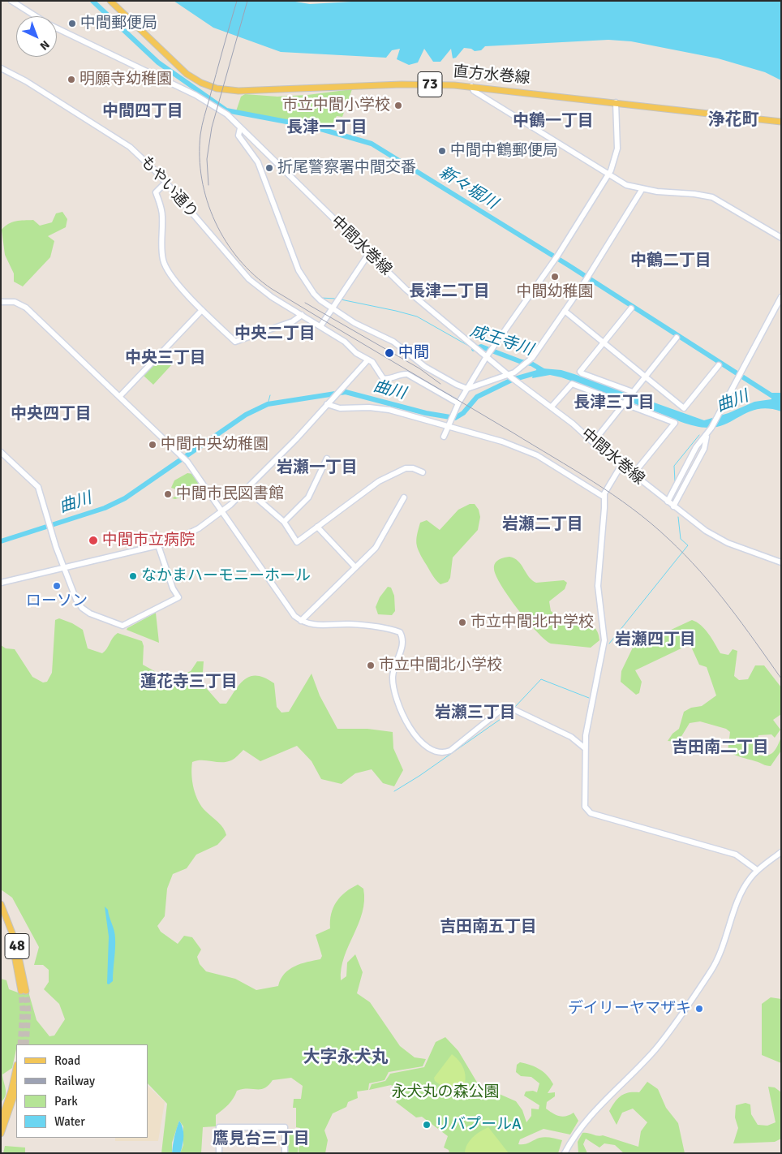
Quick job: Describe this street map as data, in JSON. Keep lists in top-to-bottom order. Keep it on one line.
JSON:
{"streets":{"main road":["直方水巻線","73","48"],"street":["もやい通り","中間水巻線"]},"districts":["中間四丁目","浄花町","中鶴一丁目","長津一丁目","中鶴二丁目","長津二丁目","中央二丁目","中央三丁目","長津三丁目","中央四丁目","岩瀬一丁目","岩瀬二丁目","岩瀬四丁目","蓮花寺三丁目","岩瀬三丁目","吉田南二丁目","吉田南五丁目","大字永犬丸","鷹見台三丁目"],"water":["新々堀川","成王寺川","曲川"],"parks":["永犬丸の森公園"],"places":["中間郵便局","明願寺幼稚園","市立中間小学校","中間中鶴郵便局","折尾警察署中間交番","中間幼稚園","中間","中間中央幼稚園","中間市民図書館","中間市立病院","なかまハーモニーホール","ローソン","市立中間北中学校","市立中間北小学校","デイリーヤマザキ","リバプールA"],"legend":["Road","Railway","Park","Water"],"north":"bottom right"}
